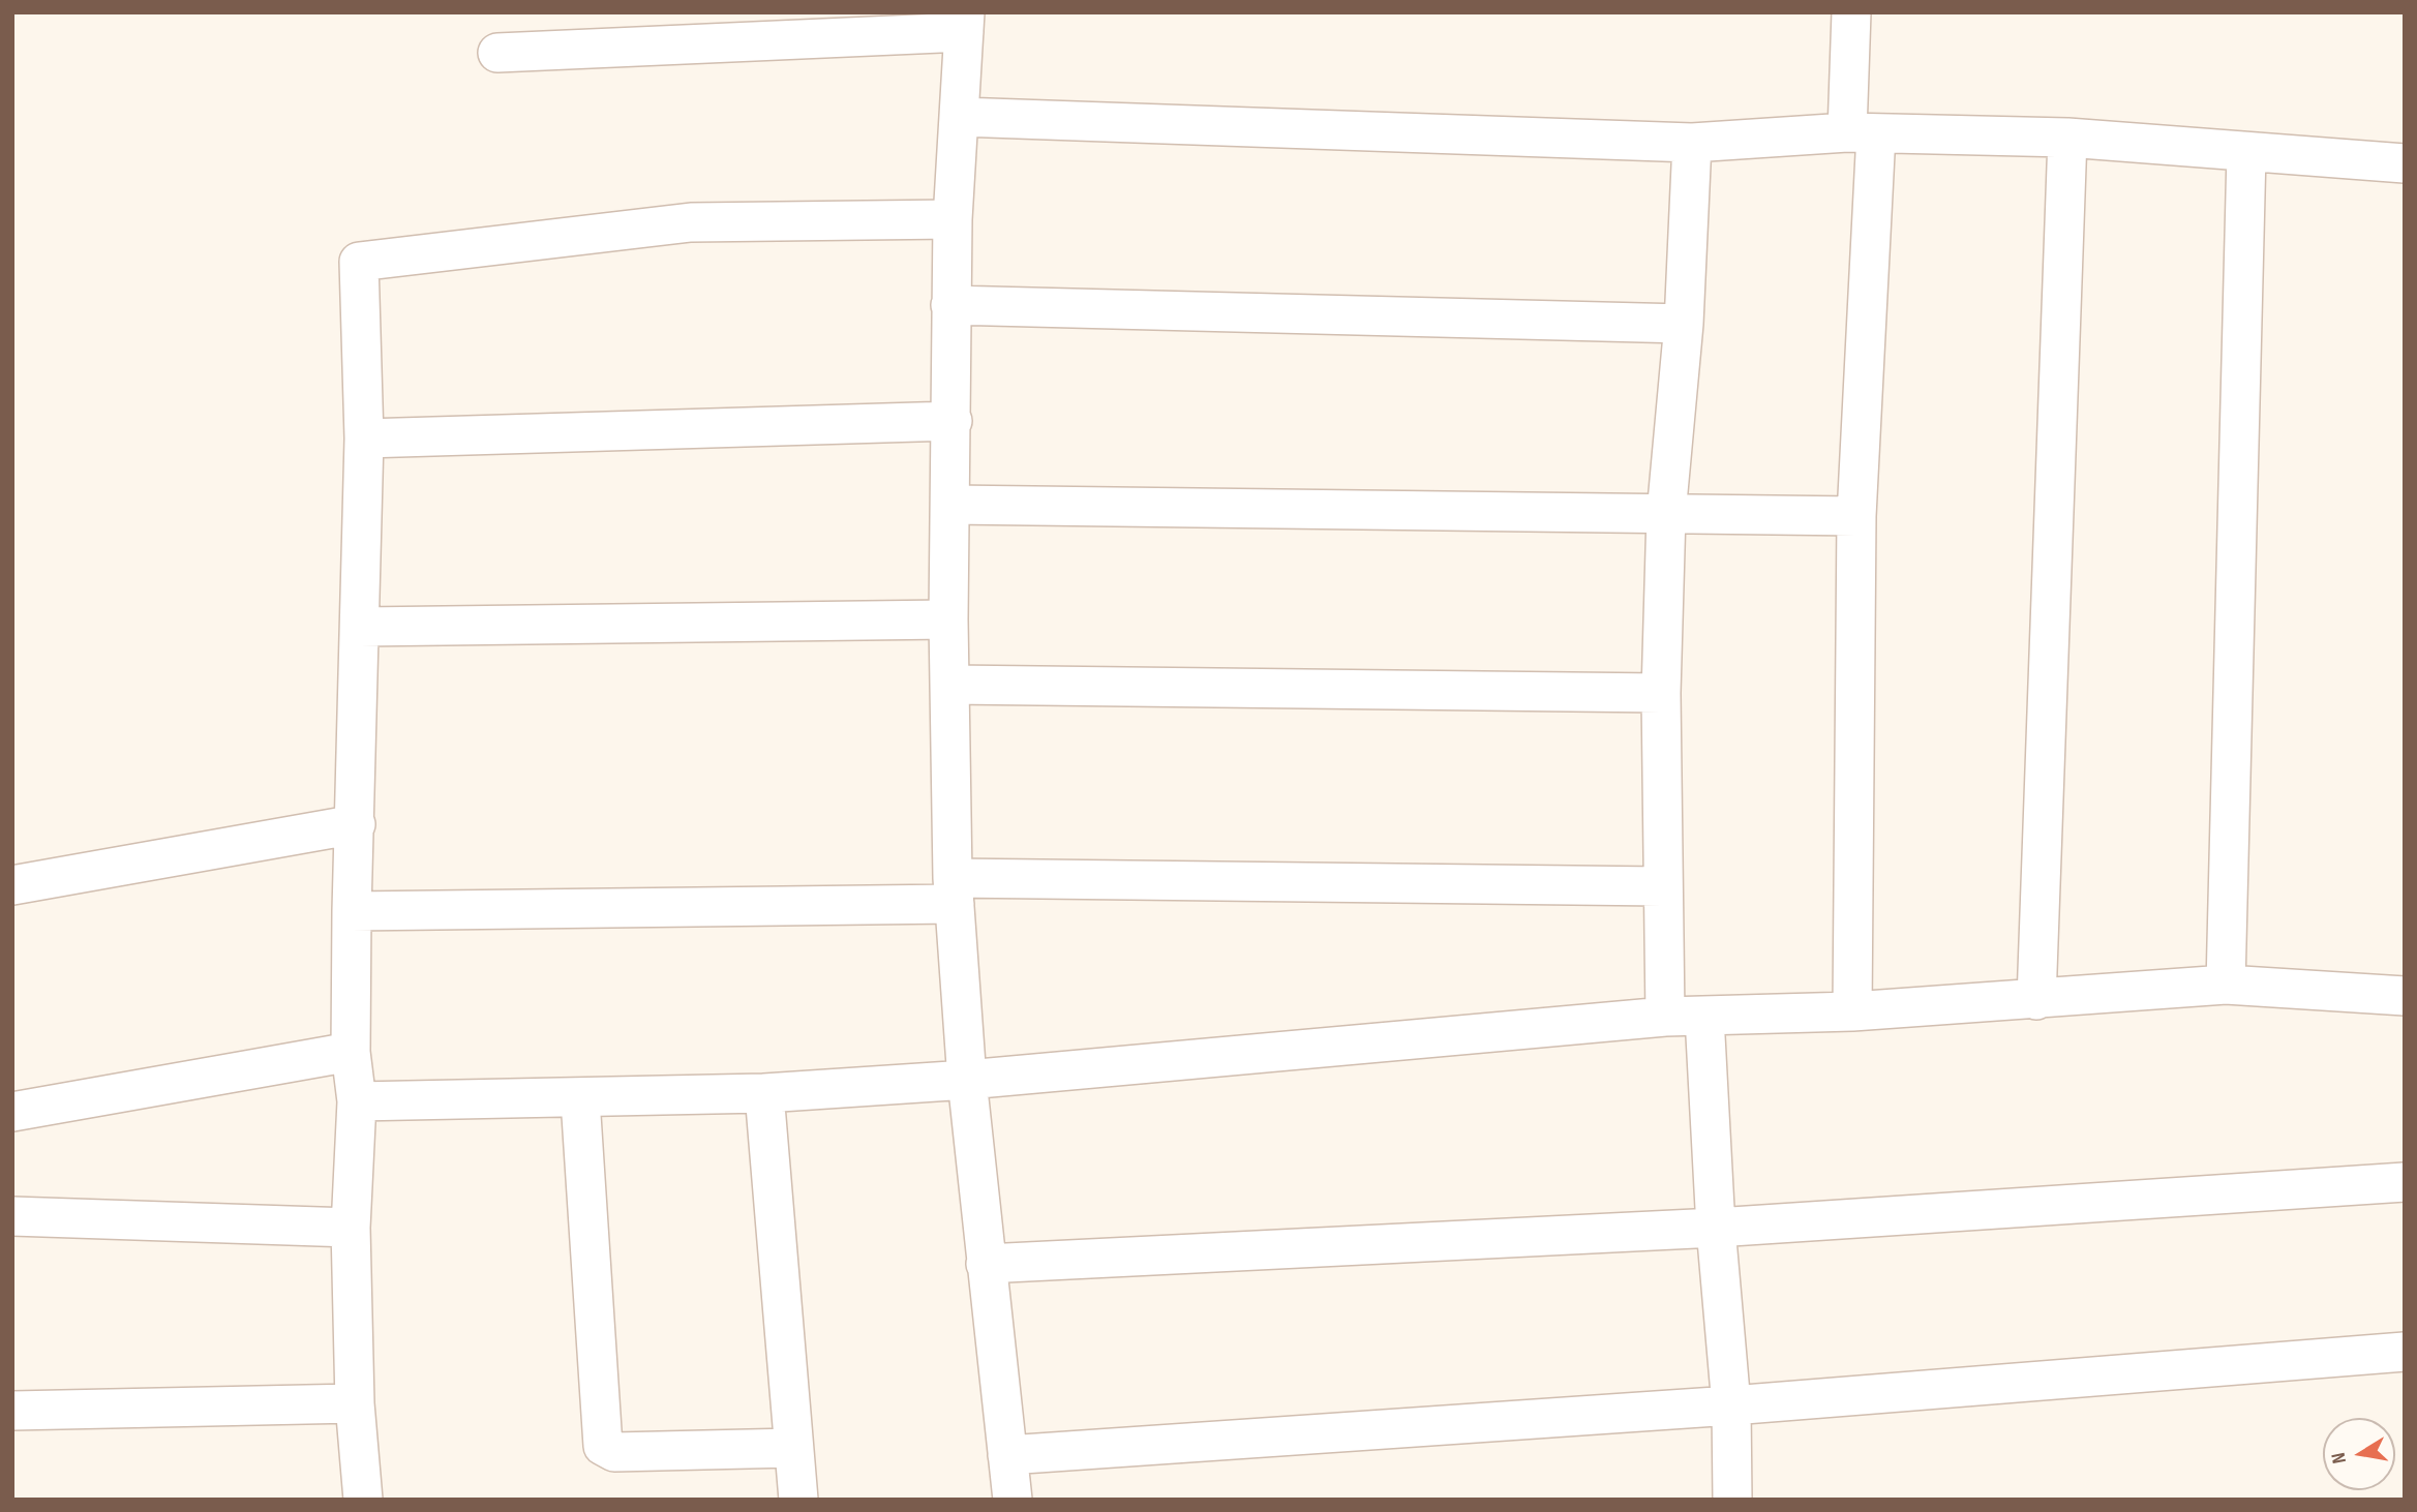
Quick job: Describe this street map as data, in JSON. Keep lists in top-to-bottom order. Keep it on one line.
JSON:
{"north":"left"}
